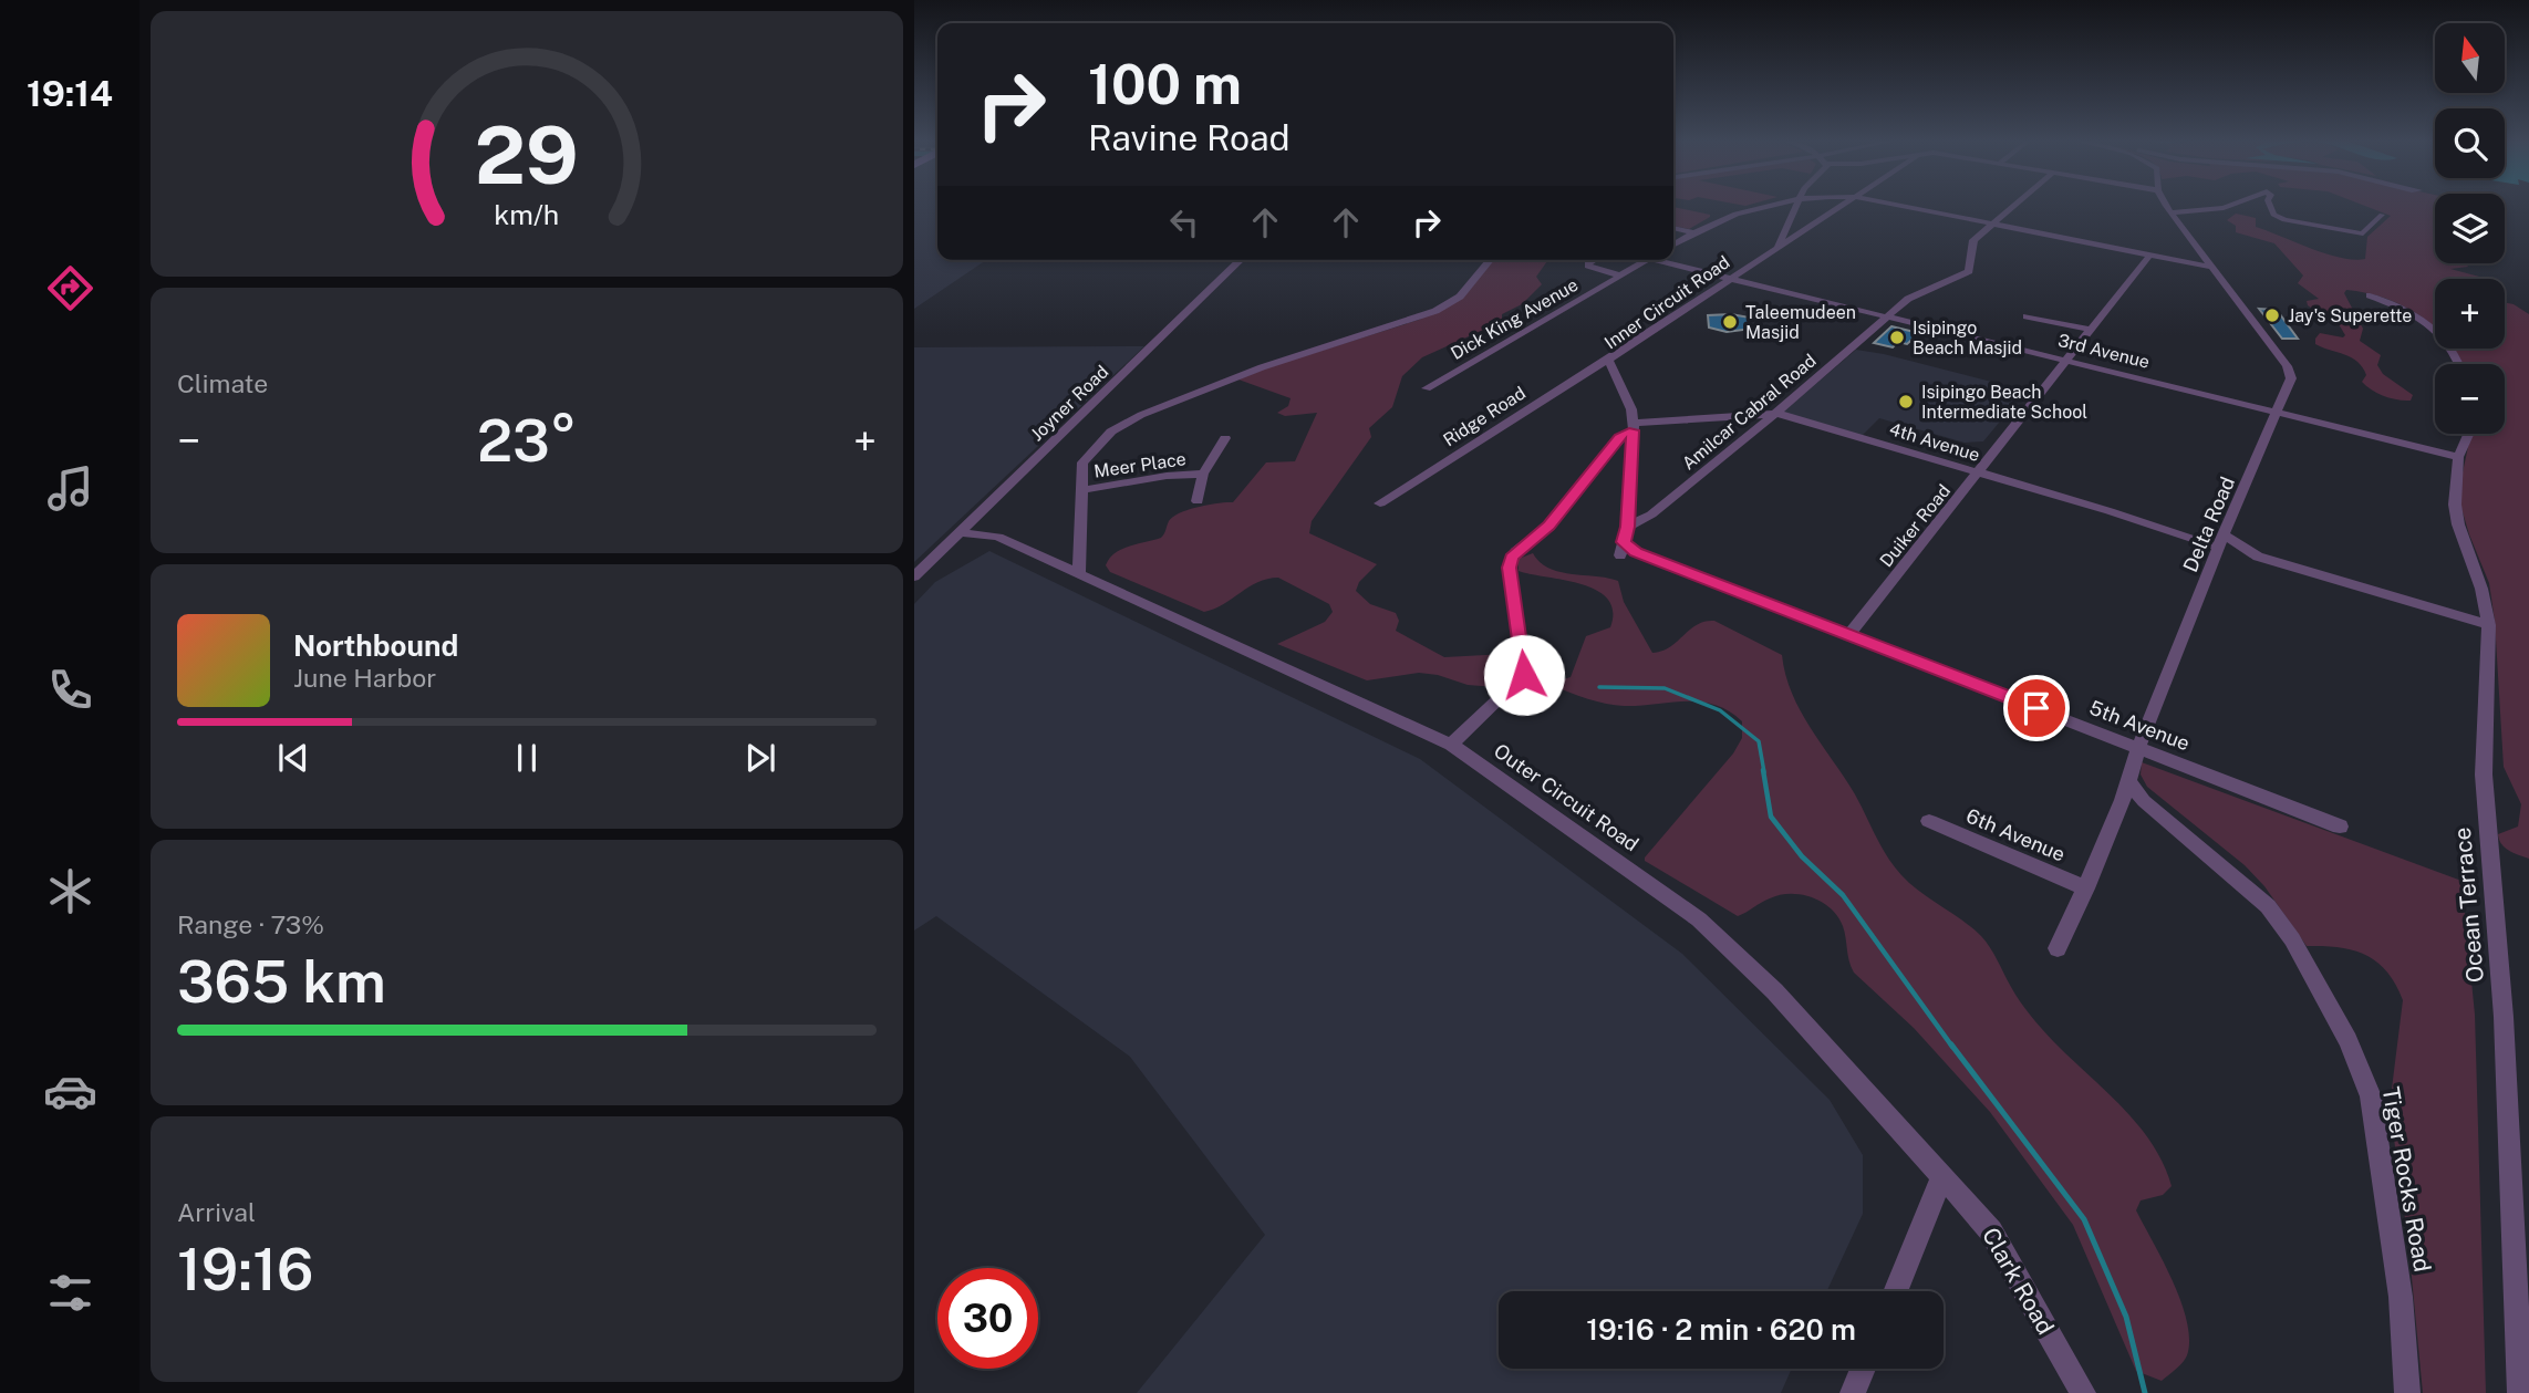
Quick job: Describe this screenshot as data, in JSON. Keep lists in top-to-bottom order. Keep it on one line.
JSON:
{"streets":{"street":["Inner Circuit Road","Dick King Avenue","3rd Avenue","Joyner Road","Amilcar Cabral Road","Ridge Road","4th Avenue","Meer Place","Delta Road","Duiker Road","5th Avenue","Outer Circuit Road","6th Avenue","Ocean Terrace","Tiger Rocks Road","Clark Road"]},"crossings":[["Inner Circuit Road","3rd Avenue"],["Inner Circuit Road","Amilcar Cabral Road"],["Inner Circuit Road","Ridge Road"],["Inner Circuit Road","4th Avenue"],["Inner Circuit Road","5th Avenue"],["3rd Avenue","Amilcar Cabral Road"],["3rd Avenue","Delta Road"],["3rd Avenue","Duiker Road"],["3rd Avenue","Ocean Terrace"],["Joyner Road","Outer Circuit Road"],["Amilcar Cabral Road","4th Avenue"],["Amilcar Cabral Road","5th Avenue"],["4th Avenue","Delta Road"],["4th Avenue","Duiker Road"],["4th Avenue","Ocean Terrace"],["Delta Road","5th Avenue"],["Delta Road","6th Avenue"],["Delta Road","Tiger Rocks Road"],["Duiker Road","5th Avenue"],["Outer Circuit Road","Clark Road"]],"places":["Jay's Superette","Taleemudeen Masjid","Isipingo Beach Masjid","Isipingo Beach Intermediate School"],"north":"top","page":{"tabs":"19:14","map_buttons":["+","−"],"turn":["100 m","Ravine Road"],"tile":["Climate",["Range · 73%","365 km"],["Arrival","19:16"]],"heat":["−","23°","+"],"song":["Northbound","June Harbor"],"limit":"30","trip":"19:16 · 2 min · 620 m","gauge":["29","km/h"]}}
